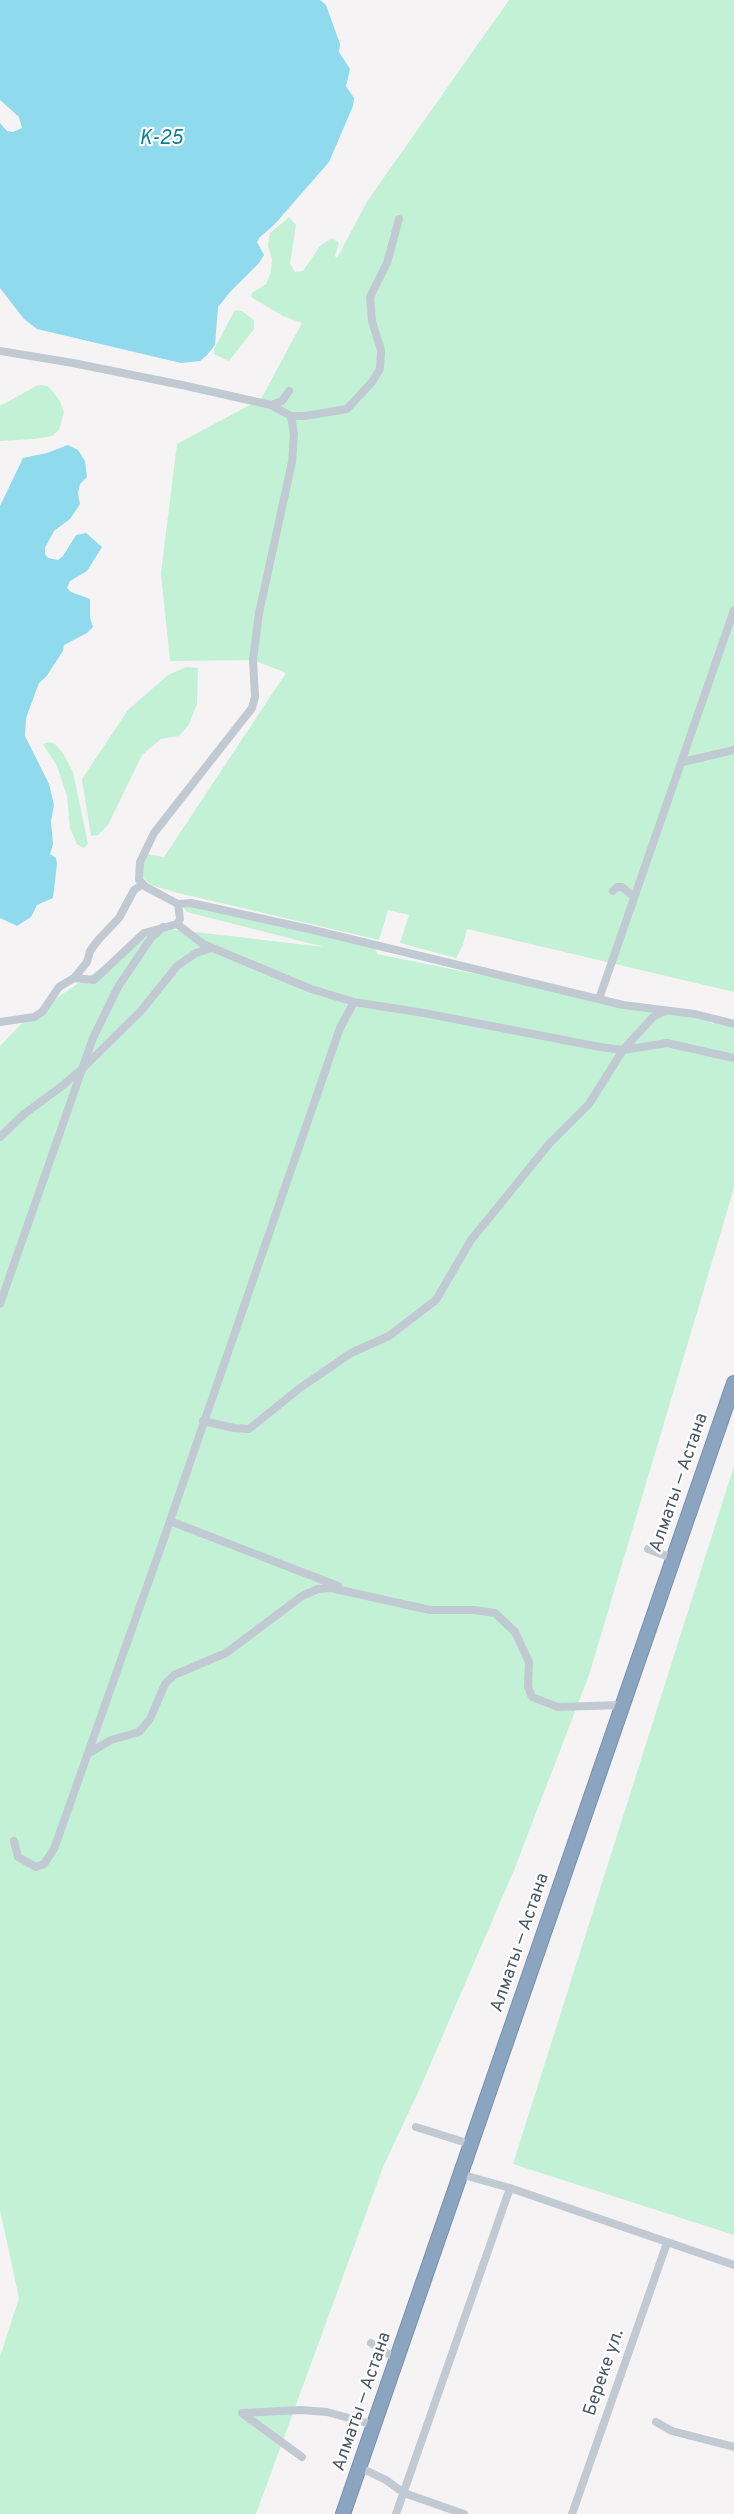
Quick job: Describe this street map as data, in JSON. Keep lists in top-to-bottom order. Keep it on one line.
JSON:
{"streets":{"highway":["Алматы — Астана"],"street":["Береке ул."]},"water":["К-25"]}
